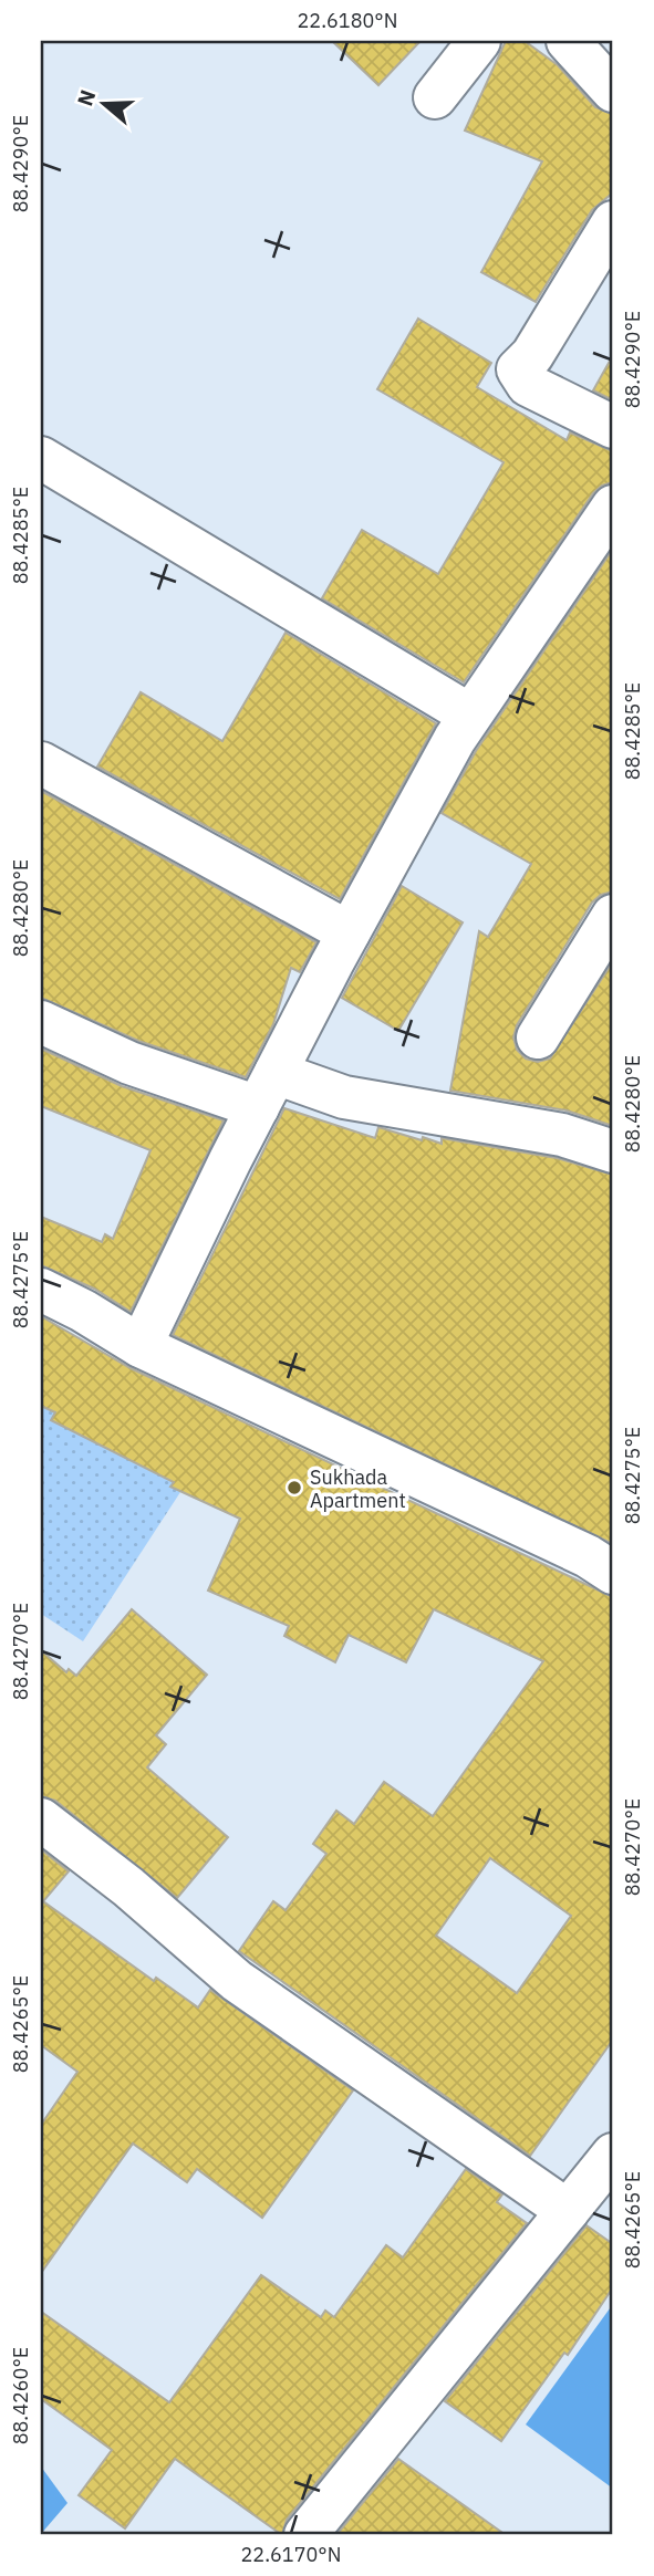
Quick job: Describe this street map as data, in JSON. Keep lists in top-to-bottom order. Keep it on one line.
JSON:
{"places":["Sukhada Apartment"],"north":"left","coordinates":["22.6180°N","88.4290°E","88.4285°E","88.4280°E","88.4275°E","88.4270°E","88.4265°E","88.4260°E","22.6170°N"]}
